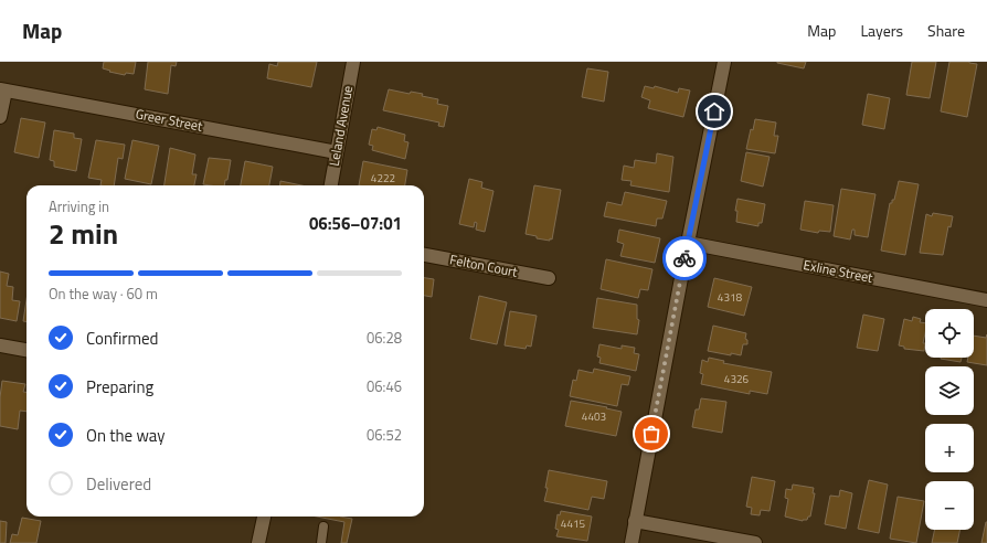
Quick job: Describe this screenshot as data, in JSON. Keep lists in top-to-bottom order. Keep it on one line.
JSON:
{"streets":{"street":["Greer Street","Leland Avenue","Felton Court","Exline Street"]},"crossings":[["Greer Street","Leland Avenue"]],"house_numbers":["4222","4318","4326","4403","4415"],"page":{"header":"Map","nav":["Map","Layers","Share"],"heading":["2 min","Arriving in","06:56–07:01"],"bar":"On the way · 60 m","map_buttons":["+","−"],"list":[["Confirmed","06:28"],["Preparing","06:46"],["On the way","06:52"],"Delivered"]}}
